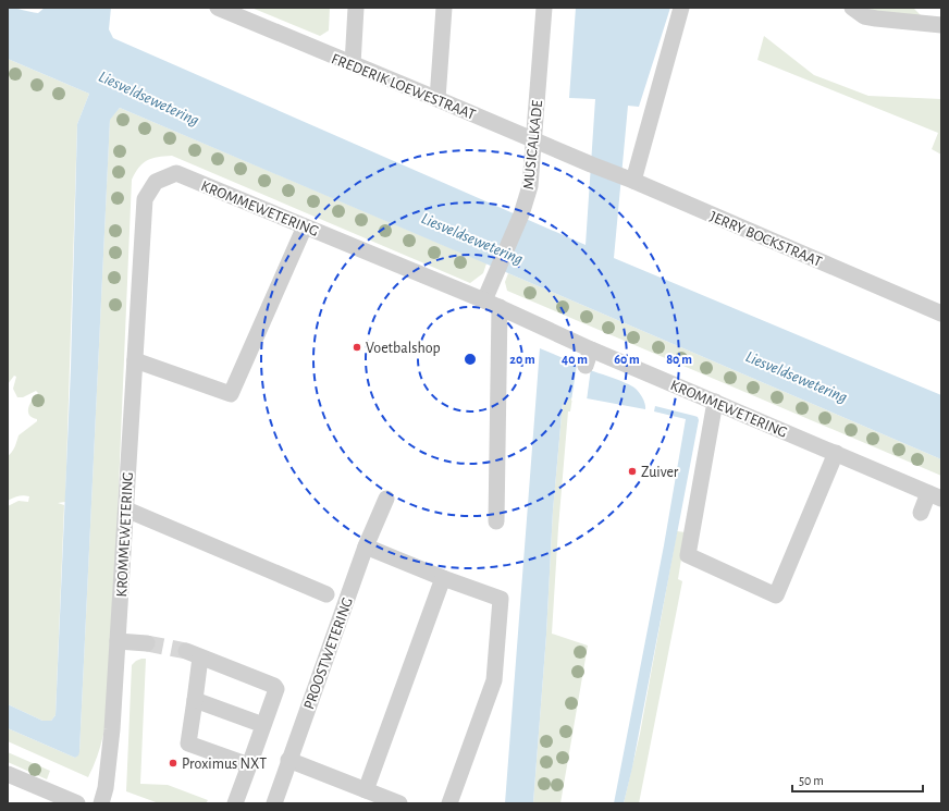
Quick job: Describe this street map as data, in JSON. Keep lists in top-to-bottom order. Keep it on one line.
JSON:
{"streets":{"street":["FREDERIK LOEWESTRAAT","MUSICALKADE","KROMMEWETERING","JERRY BOCKSTRAAT","PROOSTWETERING"]},"crossings":[["FREDERIK LOEWESTRAAT","MUSICALKADE"],["FREDERIK LOEWESTRAAT","JERRY BOCKSTRAAT"],["MUSICALKADE","KROMMEWETERING"]],"water":["Liesveldsewetering"],"places":["Voetbalshop","Zuiver","Proximus NXT"],"scale_bar":"50 m","rings":["20 m","40 m","60 m","80 m"]}
